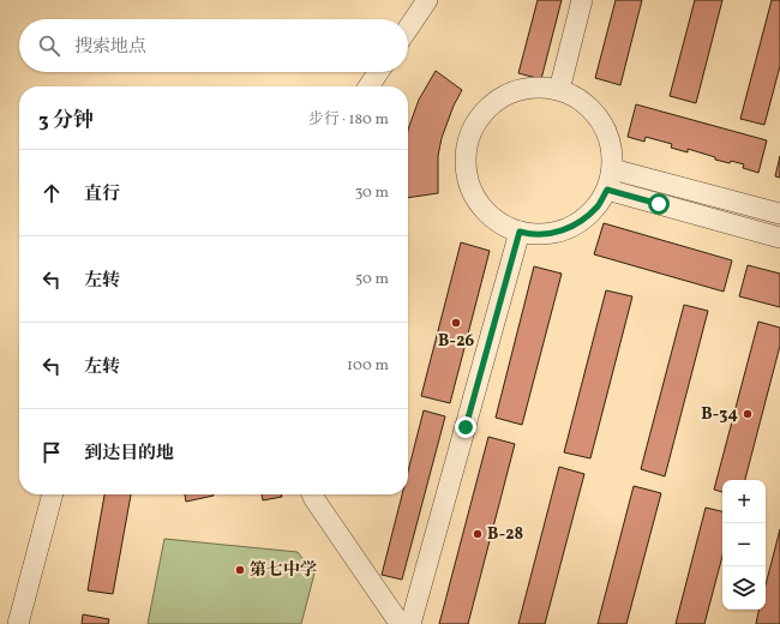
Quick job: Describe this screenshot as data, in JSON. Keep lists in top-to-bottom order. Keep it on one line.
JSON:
{"places":["B-26","B-34","B-28","第七中学"],"page":{"search":"搜索地点","heading":["3 分钟","步行 · 180 m"],"list":[["直行","30 m"],["左转","50 m"],["左转","100 m"],"到达目的地"],"map_buttons":["+","−"]}}
